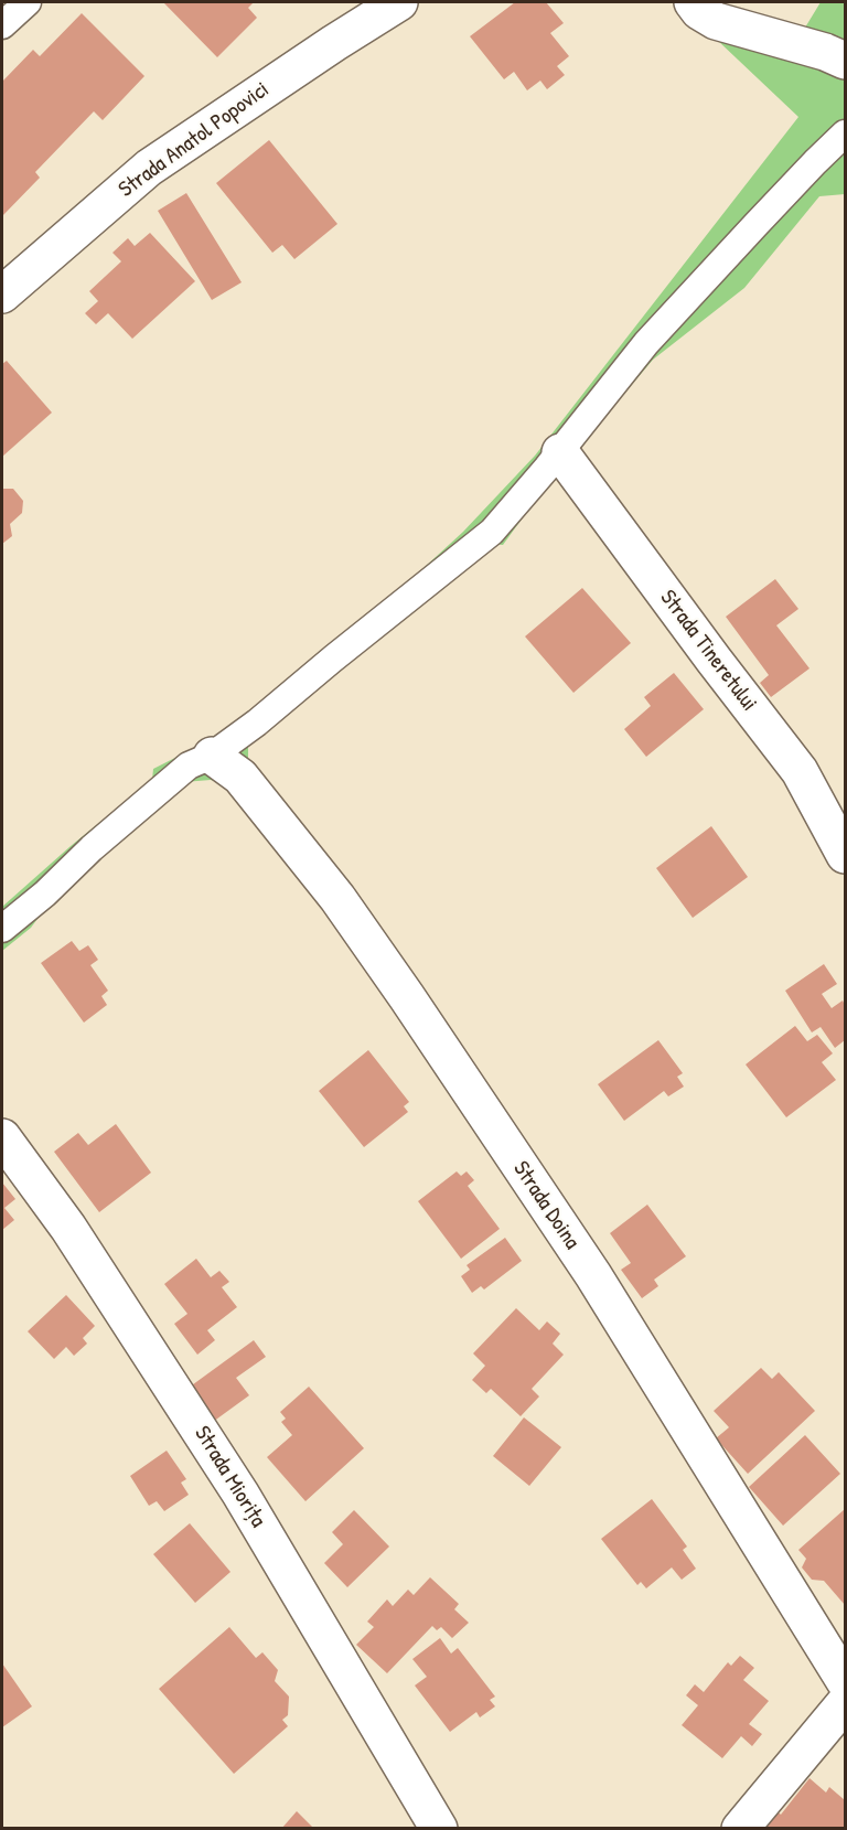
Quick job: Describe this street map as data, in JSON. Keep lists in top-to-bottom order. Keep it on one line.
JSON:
{"streets":{"street":["Strada Anatol Popovici","Strada Tineretului","Strada Doina","Strada Miorița"]}}
